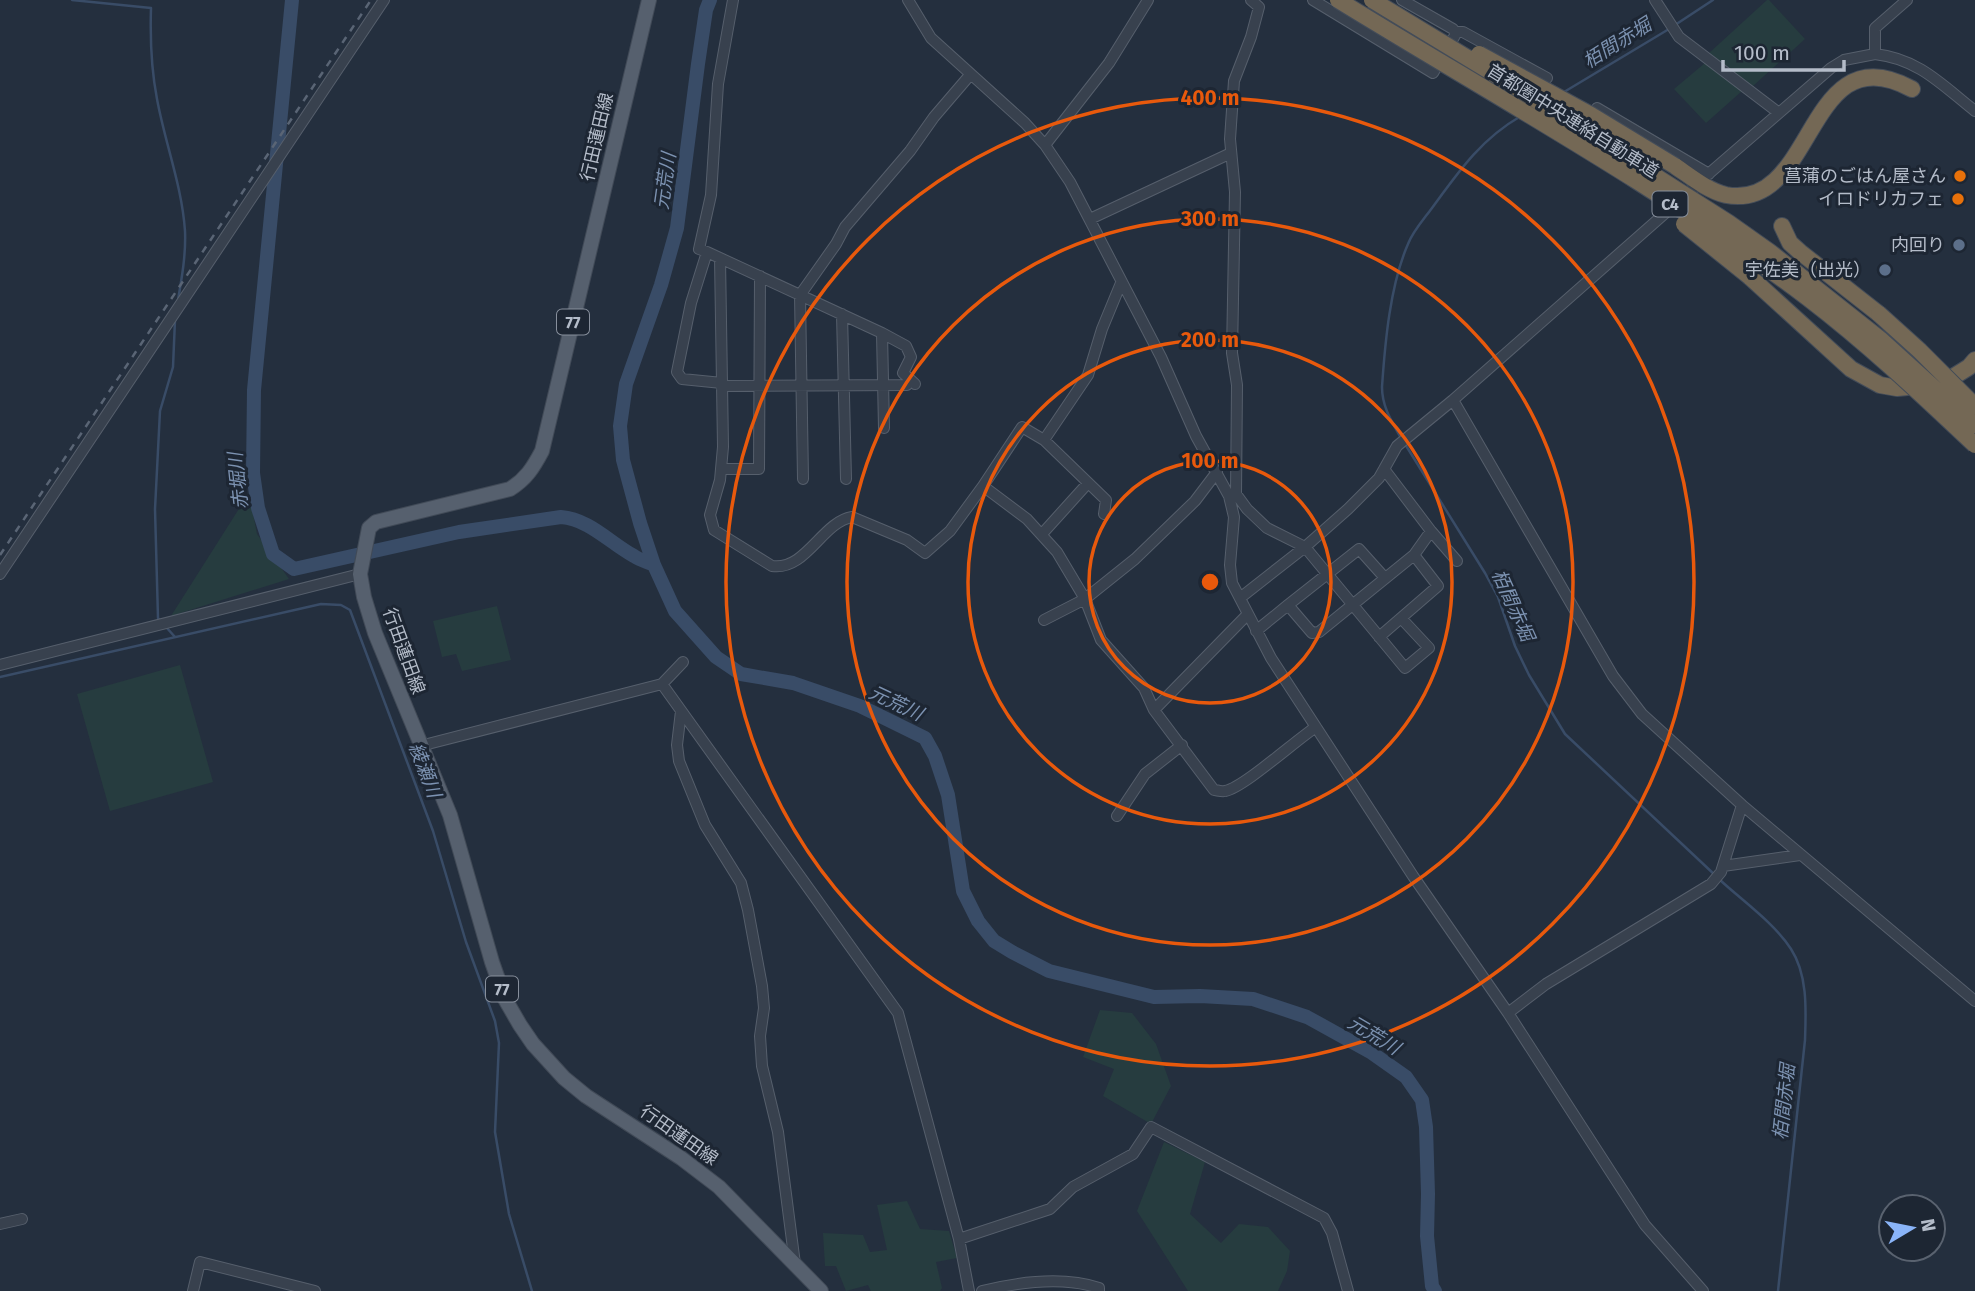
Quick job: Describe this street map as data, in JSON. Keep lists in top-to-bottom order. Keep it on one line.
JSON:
{"streets":{"highway":["首都圏中央連絡自動車道","C4"],"main road":["行田蓮田線","77"]},"water":["栢間赤堀","元荒川","赤堀川","綾瀬川"],"places":["菖蒲のごはん屋さん","イロドリカフェ","内回り","宇佐美（出光）"],"scale_bar":"100 m","north":"right","rings":["400 m","300 m","200 m","100 m"]}
